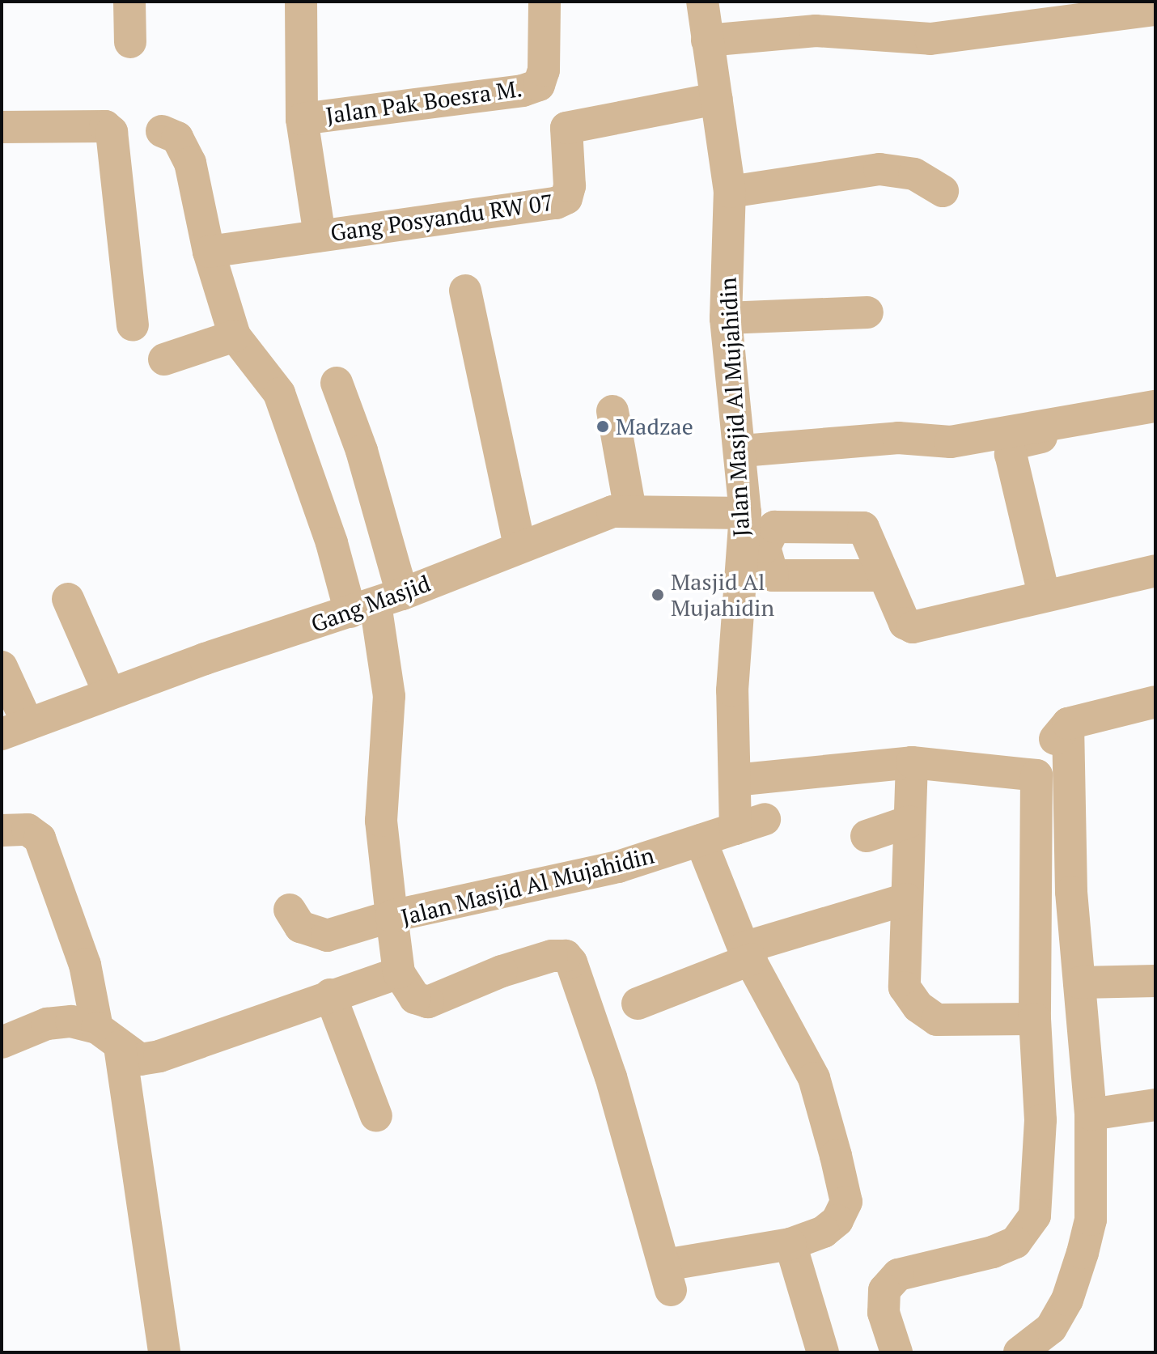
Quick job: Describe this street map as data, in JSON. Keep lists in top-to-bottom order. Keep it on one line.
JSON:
{"streets":{"street":["Jalan Pak Boesra M.","Gang Posyandu RW 07","Jalan Masjid Al Mujahidin","Gang Masjid"]},"crossings":[["Gang Posyandu RW 07","Jalan Masjid Al Mujahidin"],["Jalan Masjid Al Mujahidin","Gang Masjid"]],"places":["Madzae","Masjid Al Mujahidin"]}
